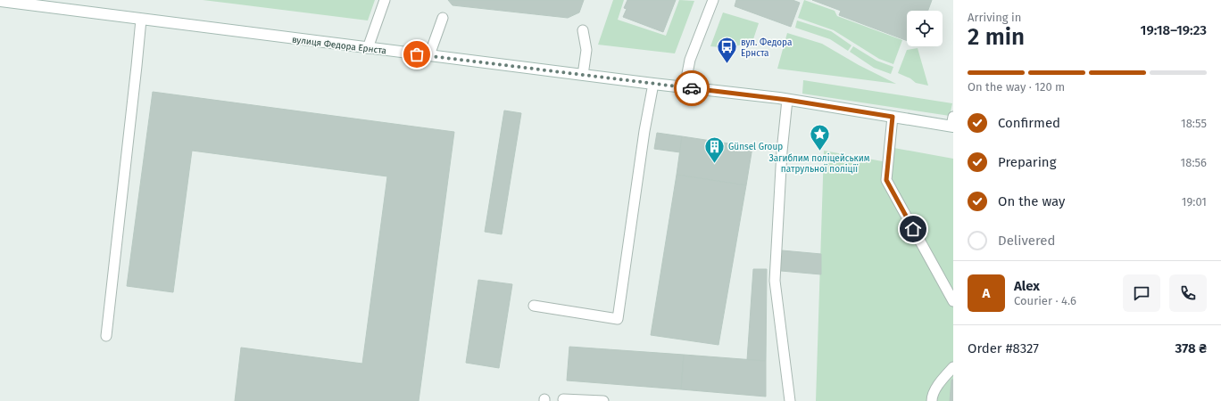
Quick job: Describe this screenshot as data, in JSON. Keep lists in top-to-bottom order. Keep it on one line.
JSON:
{"streets":{"street":["вулиця Федора Ернста"]},"places":{"bus stop":["вул. Федора Ернста"],"place":["Загиблим поліцейським патрульної поліції"],"building":["Günsel Group"]},"page":{"heading":["2 min","Arriving in","19:18–19:23"],"panel":["Alex","Courier · 4.6","Order #8327","378 ₴"],"bar":"On the way · 120 m","list":[["Confirmed","18:55"],["Preparing","18:56"],["On the way","19:01"],"Delivered"],"round":"A"}}
